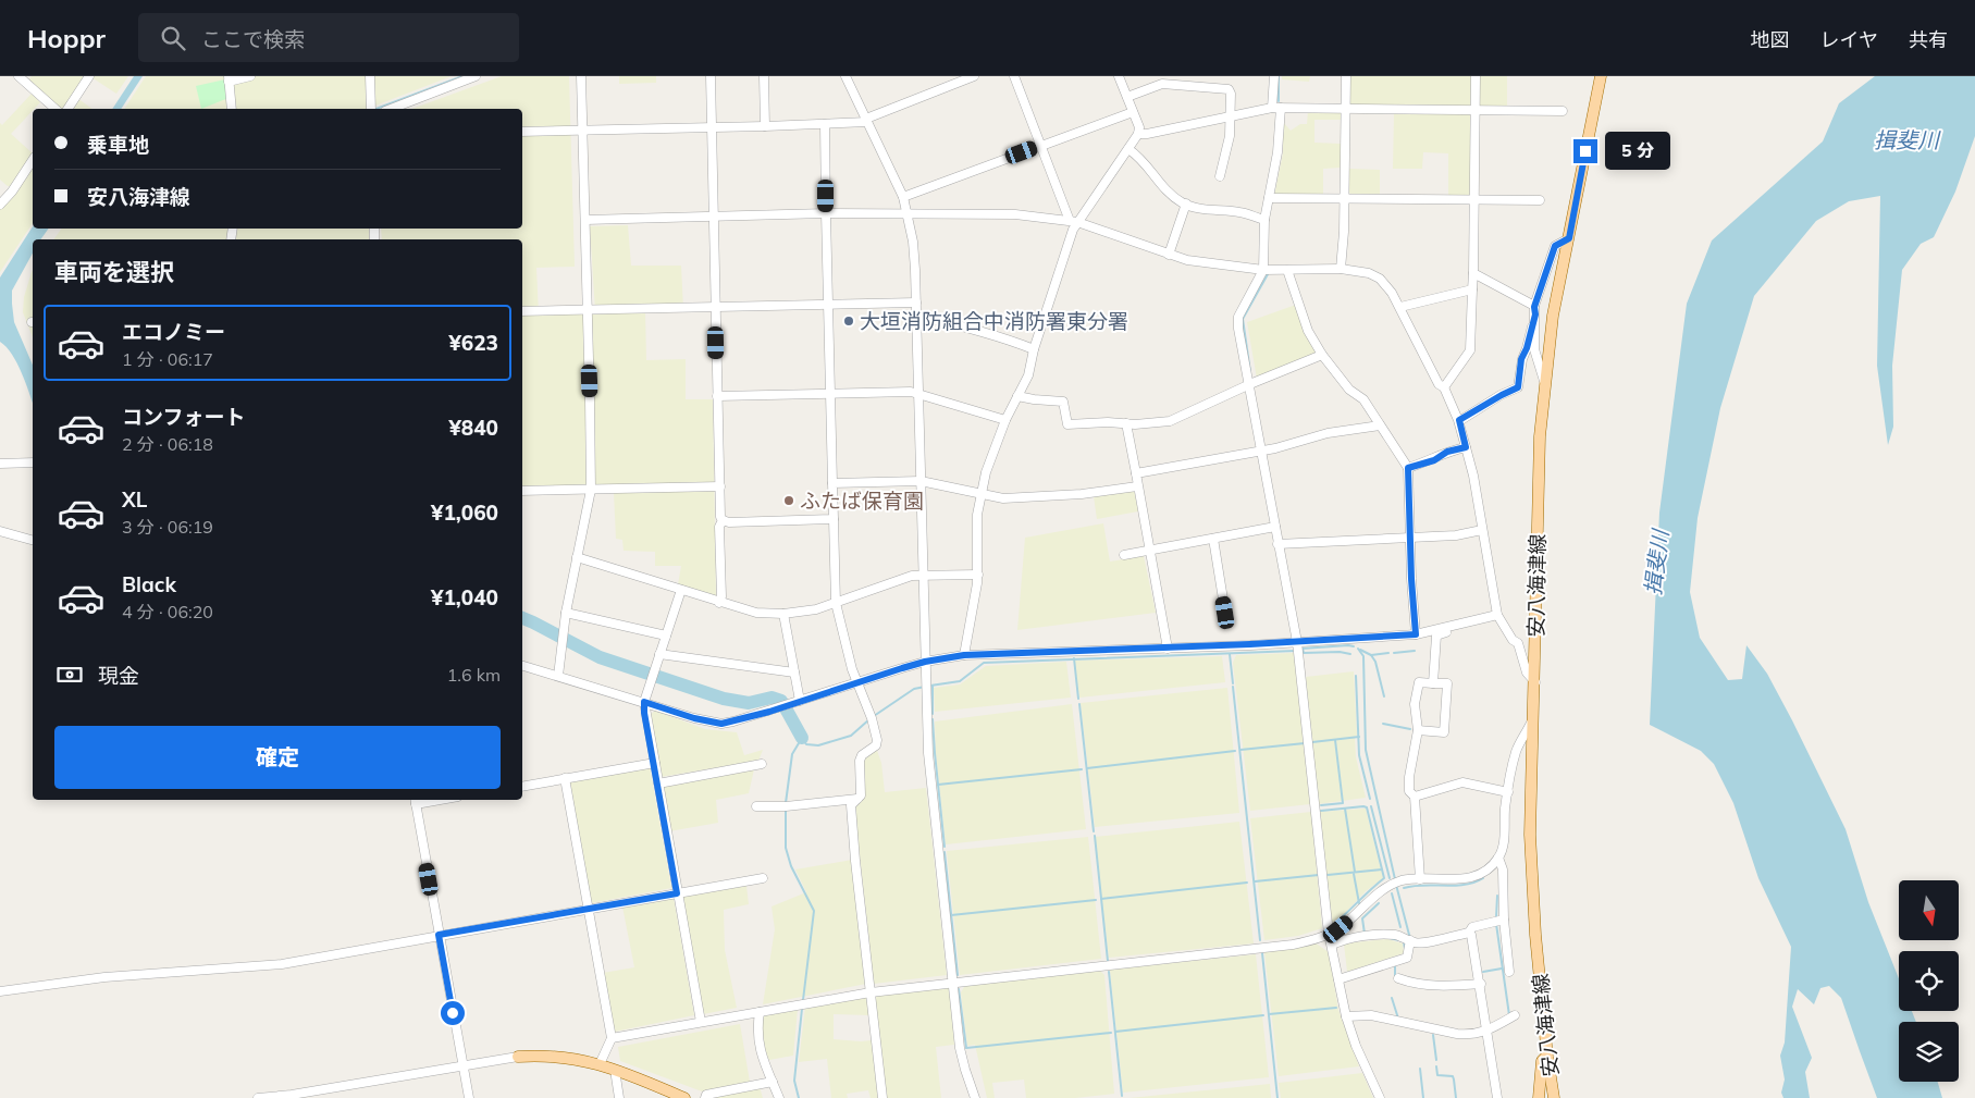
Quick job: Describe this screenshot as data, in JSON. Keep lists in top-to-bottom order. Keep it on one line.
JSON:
{"streets":{"main road":["安八海津線"]},"water":["揖斐川"],"places":["大垣消防組合中消防署東分署","ふたば保育園"],"north":"bottom","page":{"header":"Hoppr","search":"ここで検索","nav":["地図","レイヤ","共有"],"banner":["乗車地","安八海津線"],"bubble":"5 分","heading":"車両を選択","list":[{"name":"エコノミー","note":"1 分 · 06:17","value":"¥623"},{"name":"コンフォート","note":"2 分 · 06:18","value":"¥840"},{"name":"XL","note":"3 分 · 06:19","value":"¥1,060"},{"name":"Black","note":"4 分 · 06:20","value":"¥1,040"}],"pay":["現金","1.6 km"],"buttons":"確定"}}
